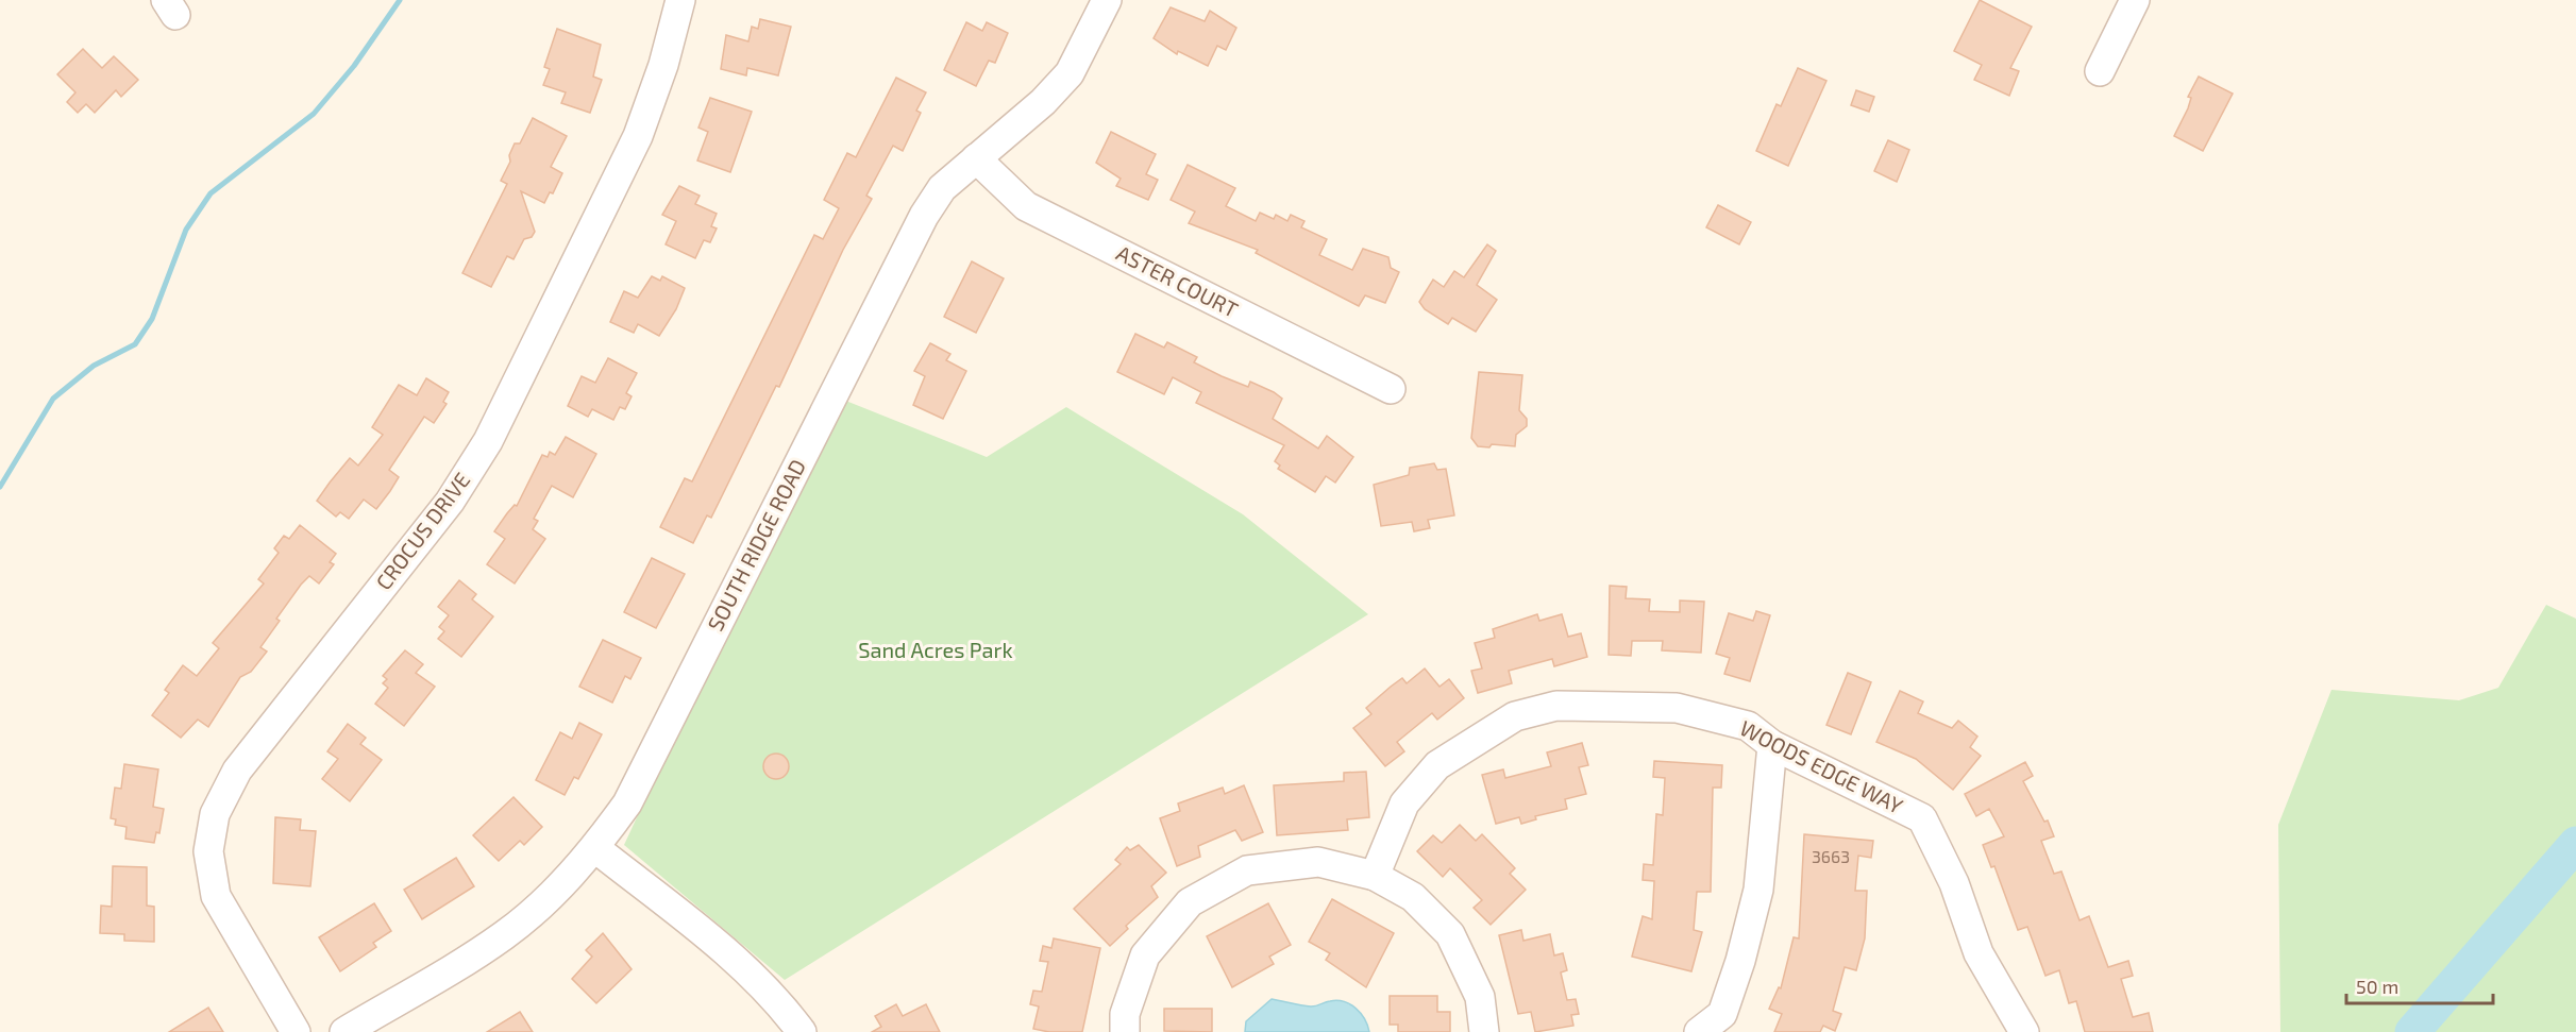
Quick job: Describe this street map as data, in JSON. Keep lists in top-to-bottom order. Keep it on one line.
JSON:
{"streets":{"street":["ASTER COURT","CROCUS DRIVE","SOUTH RIDGE ROAD","WOODS EDGE WAY"]},"crossings":[["ASTER COURT","SOUTH RIDGE ROAD"]],"parks":["Sand Acres Park"],"house_numbers":["3663"],"scale_bar":"50 m"}
